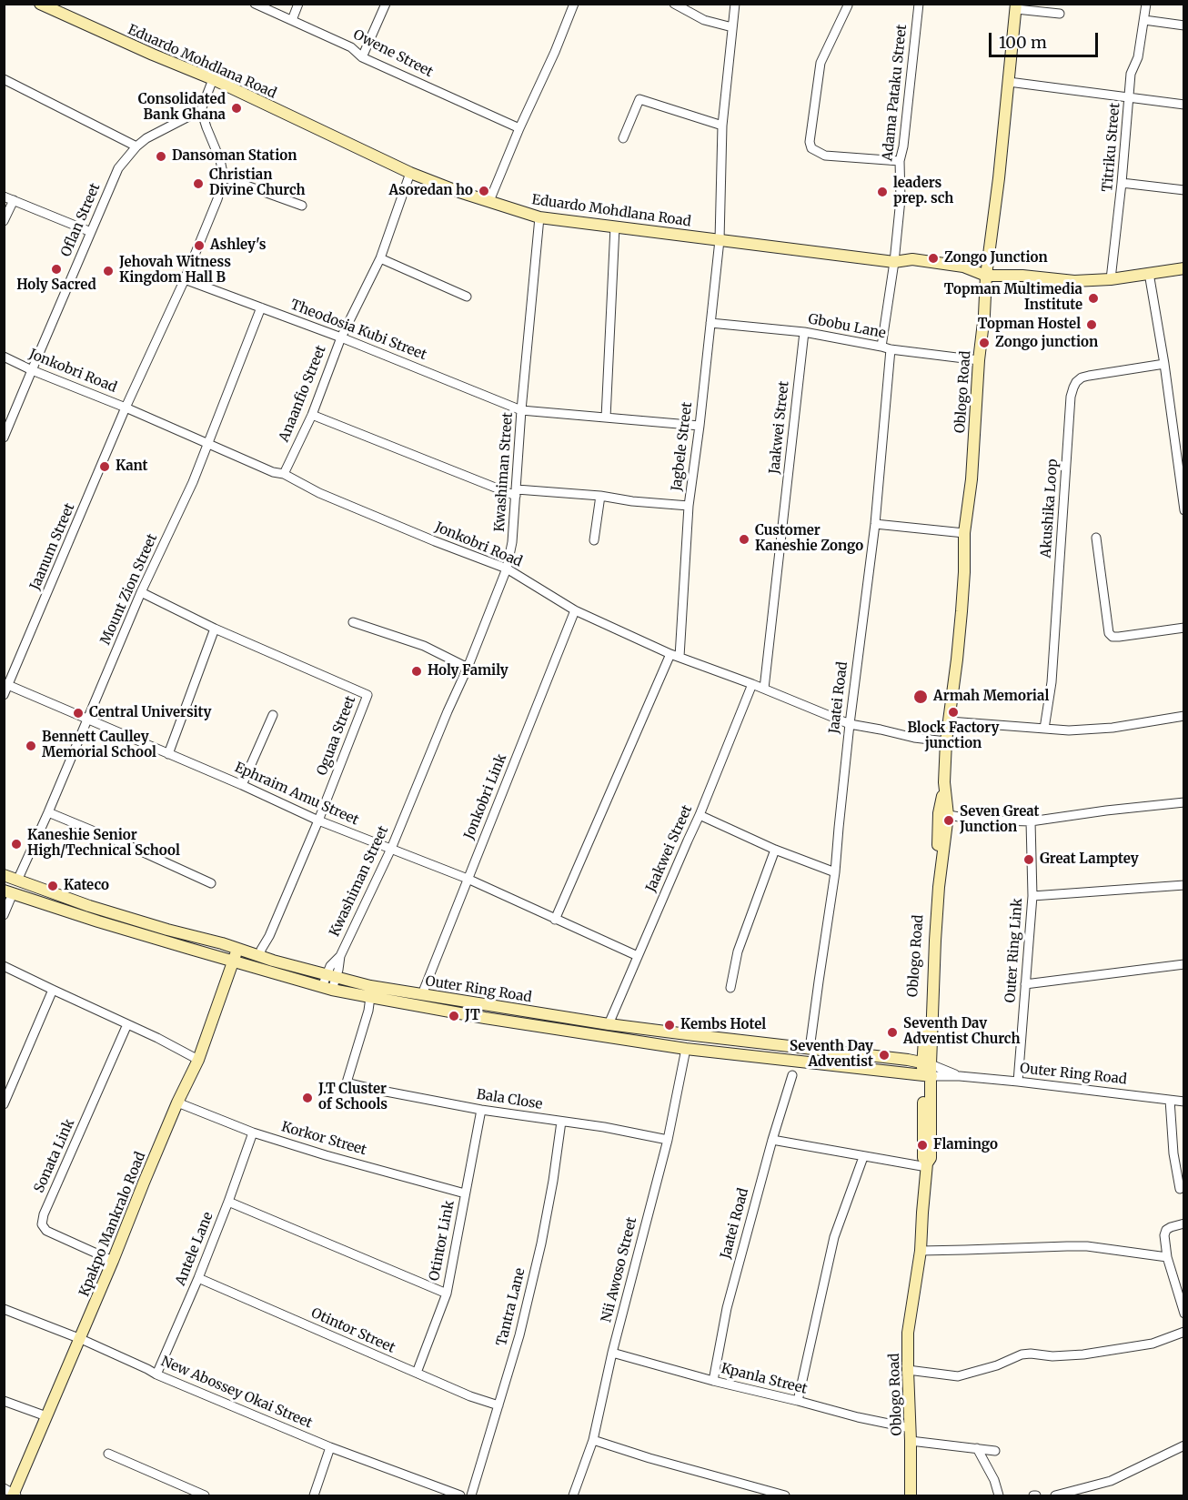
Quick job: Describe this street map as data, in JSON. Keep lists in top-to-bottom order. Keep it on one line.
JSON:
{"streets":{"main road":["Eduardo Mohdlana Road","Oblogo Road","Outer Ring Road","Kpakpo Mankralo Road"],"street":["Owene Street","Adama Pataku Street","Titriku Street","Oflan Street","Gbobu Lane","Theodosia Kubi Street","Jonkobri Road","Anaanfio Street","Jaakwei Street","Jagbele Street","Kwashiman Street","Akushika Loop","Jaanum Street","Mount Zion Street","Jaatei Road","Oguaa Street","Ephraim Amu Street","Jonkobri Link","Outer Ring Link","Bala Close","Korkor Street","Sonata Link","Otintor Link","Antele Lane","Nii Awoso Street","Tantra Lane","Otintor Street","Kpanla Street","New Abossey Okai Street"]},"crossings":[["Eduardo Mohdlana Road","Adama Pataku Street"],["Eduardo Mohdlana Road","Titriku Street"],["Eduardo Mohdlana Road","Oblogo Road"],["Eduardo Mohdlana Road","Anaanfio Street"],["Eduardo Mohdlana Road","Jagbele Street"],["Eduardo Mohdlana Road","Kwashiman Street"],["Adama Pataku Street","Gbobu Lane"],["Adama Pataku Street","Jaatei Road"],["Oflan Street","Jonkobri Road"],["Gbobu Lane","Oblogo Road"],["Gbobu Lane","Jaakwei Street"],["Gbobu Lane","Jagbele Street"],["Gbobu Lane","Jaatei Road"],["Theodosia Kubi Street","Anaanfio Street"],["Theodosia Kubi Street","Jagbele Street"],["Theodosia Kubi Street","Kwashiman Street"],["Theodosia Kubi Street","Jaanum Street"],["Theodosia Kubi Street","Mount Zion Street"],["Jonkobri Road","Oblogo Road"],["Jonkobri Road","Anaanfio Street"],["Jonkobri Road","Jaakwei Street"],["Jonkobri Road","Jagbele Street"],["Jonkobri Road","Kwashiman Street"],["Jonkobri Road","Jaanum Street"],["Jonkobri Road","Mount Zion Street"],["Jonkobri Road","Jaatei Road"],["Jonkobri Road","Jonkobri Link"],["Oblogo Road","Outer Ring Road"],["Oblogo Road","Kpanla Street"],["Jaakwei Street","Ephraim Amu Street"],["Jaakwei Street","Outer Ring Road"],["Jagbele Street","Ephraim Amu Street"],["Kwashiman Street","Ephraim Amu Street"],["Kwashiman Street","Outer Ring Road"],["Jaanum Street","Ephraim Amu Street"],["Mount Zion Street","Oguaa Street"],["Mount Zion Street","Ephraim Amu Street"],["Mount Zion Street","Outer Ring Road"],["Jaatei Road","Outer Ring Road"],["Jaatei Road","Kpanla Street"],["Oguaa Street","Ephraim Amu Street"],["Oguaa Street","Outer Ring Road"],["Ephraim Amu Street","Jonkobri Link"],["Jonkobri Link","Outer Ring Road"],["Outer Ring Link","Outer Ring Road"],["Outer Ring Road","Bala Close"],["Outer Ring Road","Kpakpo Mankralo Road"],["Outer Ring Road","Nii Awoso Street"],["Bala Close","Otintor Link"],["Bala Close","Nii Awoso Street"],["Bala Close","Tantra Lane"],["Korkor Street","Kpakpo Mankralo Road"],["Korkor Street","Otintor Link"],["Korkor Street","Antele Lane"],["Sonata Link","Kpakpo Mankralo Road"],["Kpakpo Mankralo Road","New Abossey Okai Street"],["Otintor Link","Otintor Street"],["Antele Lane","Otintor Street"],["Antele Lane","New Abossey Okai Street"],["Nii Awoso Street","Kpanla Street"],["Tantra Lane","Otintor Street"]],"places":["Consolidated Bank Ghana","Dansoman Station","Christian Divine Church","Asoredan ho","leaders prep. sch","Ashley's","Zongo Junction","Holy Sacred","Jehovah Witness Kingdom Hall B","Topman Multimedia Institute","Topman Hostel","Zongo junction","Kant","Customer Kaneshie Zongo","Holy Family","Armah Memorial","Block Factory junction","Central University","Bennett Caulley Memorial School","Seven Great Junction","Kaneshie Senior High/Technical School","Great Lamptey","Kateco","JT","Kembs Hotel","Seventh Day Adventist Church","Seventh Day Adventist","J.T Cluster of Schools","Flamingo"],"scale_bar":"100 m"}
